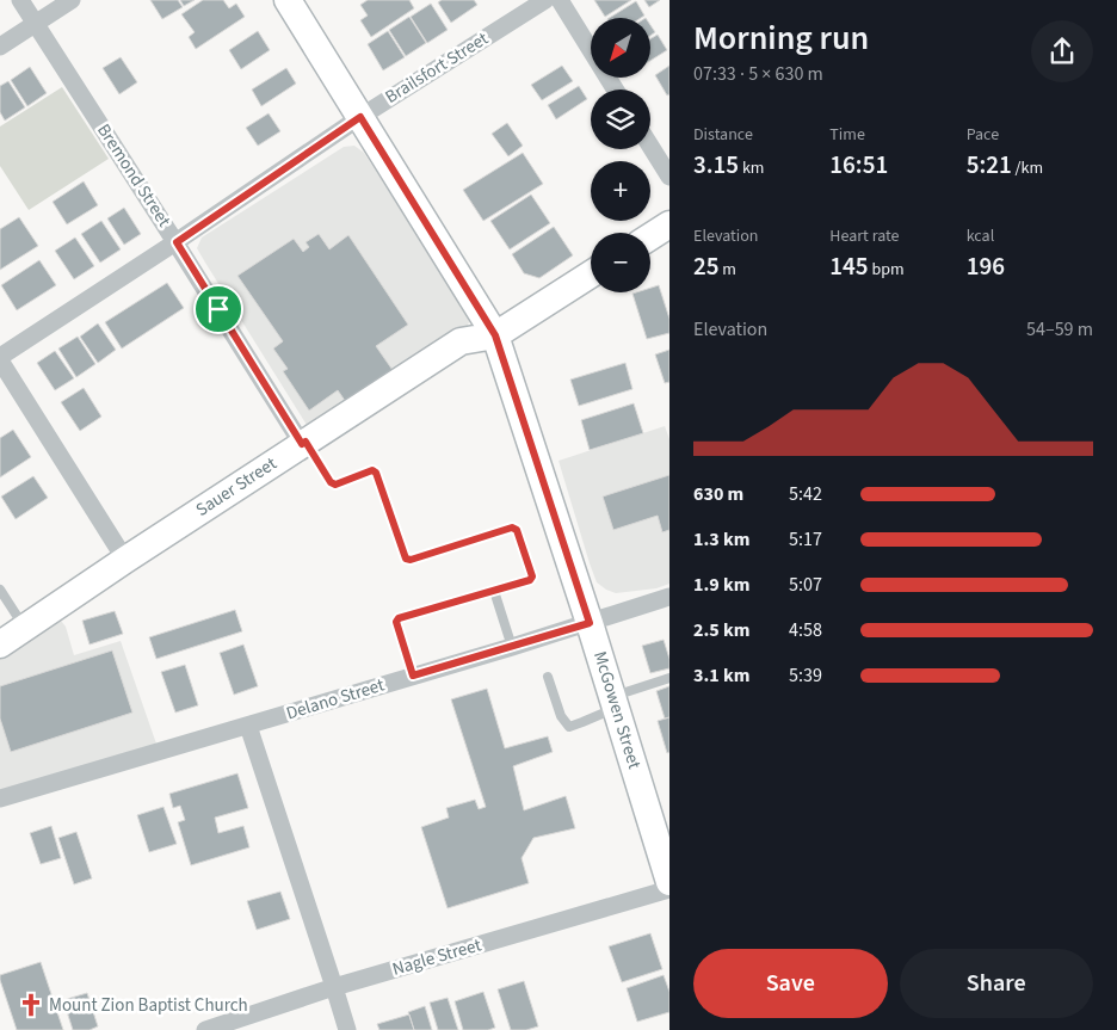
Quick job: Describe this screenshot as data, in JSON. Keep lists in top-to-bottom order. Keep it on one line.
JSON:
{"streets":{"street":["Brailsfort Street","Bremond Street","Sauer Street","Delano Street","McGowen Street","Nagle Street"]},"crossings":[["Brailsfort Street","Bremond Street"],["Brailsfort Street","McGowen Street"],["Bremond Street","Sauer Street"],["Sauer Street","McGowen Street"],["Delano Street","McGowen Street"]],"places":{"church":["Mount Zion Baptist Church"]},"north":"bottom left","page":{"heading":["Morning run","07:33 · 5 × 630 m"],"map_buttons":["+","−"],"stats":[["Distance","3.15 km"],["Time","16:51"],["Pace","5:21 /km"],["Elevation","25 m"],["Heart rate","145 bpm"],["kcal","196"]],"chart":["Elevation","54–59 m"],"list":[{"name":"630 m","note":"5:42"},{"name":"1.3 km","note":"5:17"},{"name":"1.9 km","note":"5:07"},{"name":"2.5 km","note":"4:58"},{"name":"3.1 km","note":"5:39"}],"buttons":["Save","Share"]}}
